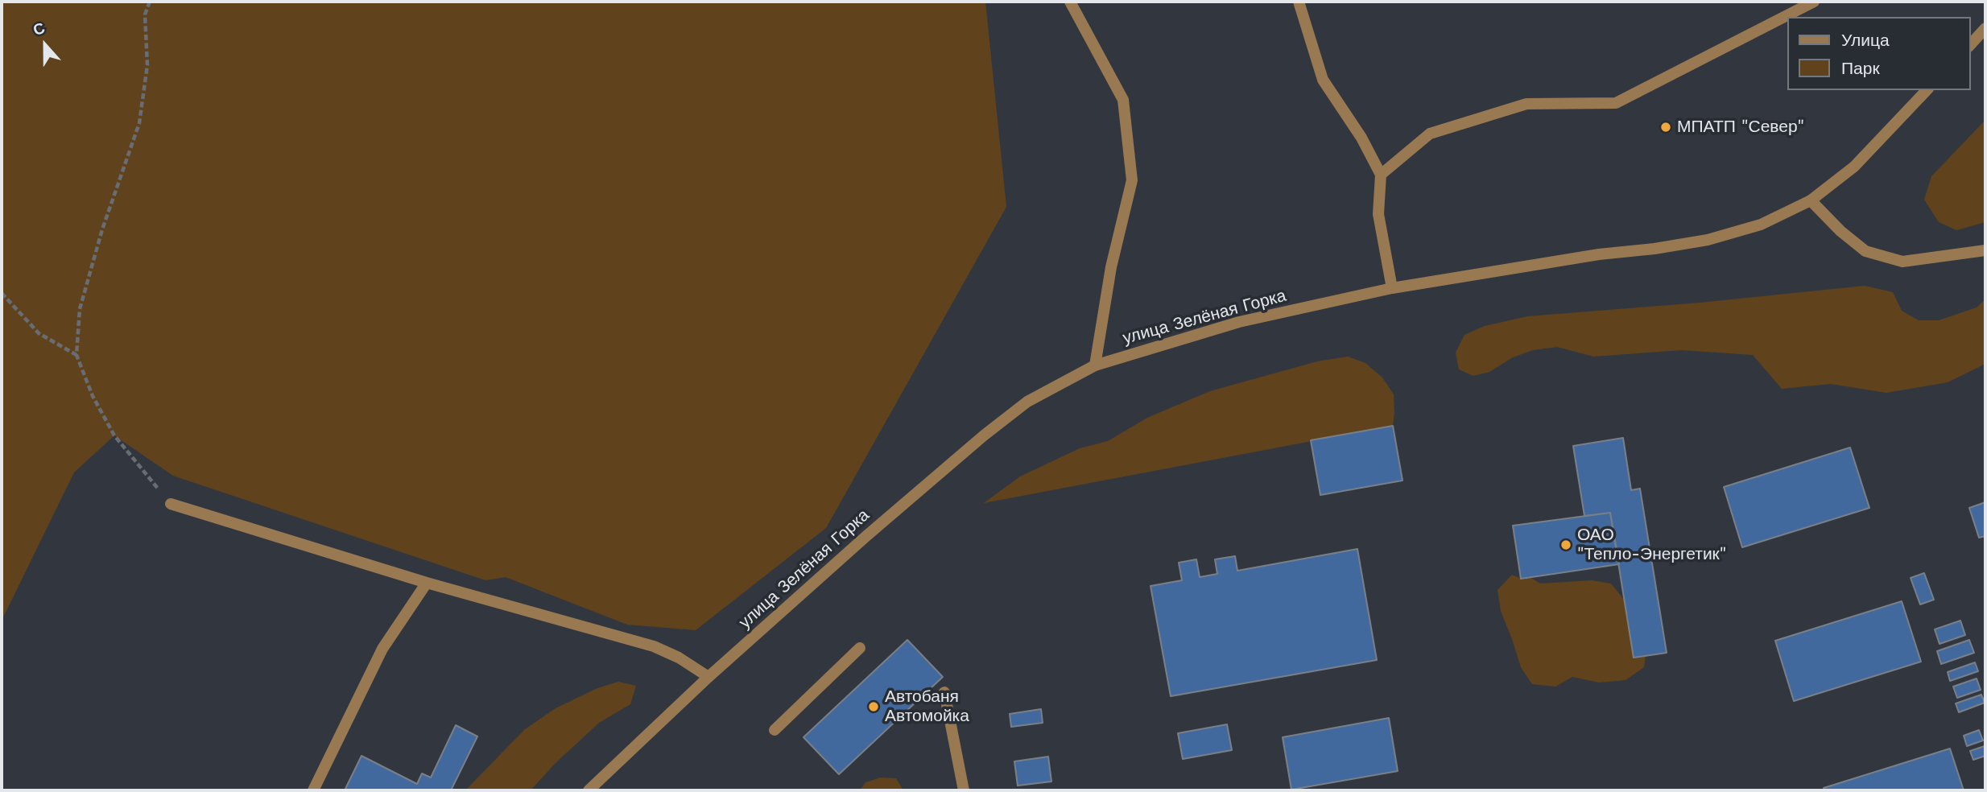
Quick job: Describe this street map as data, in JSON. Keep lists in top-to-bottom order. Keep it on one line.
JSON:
{"streets":{"street":["улица Зелёная Горка"]},"places":["МПАТП \"Север\"","ОАО \"Тепло-Энергетик\"","Автобаня Автомойка"],"legend":["Улица","Парк"],"north":"top"}
